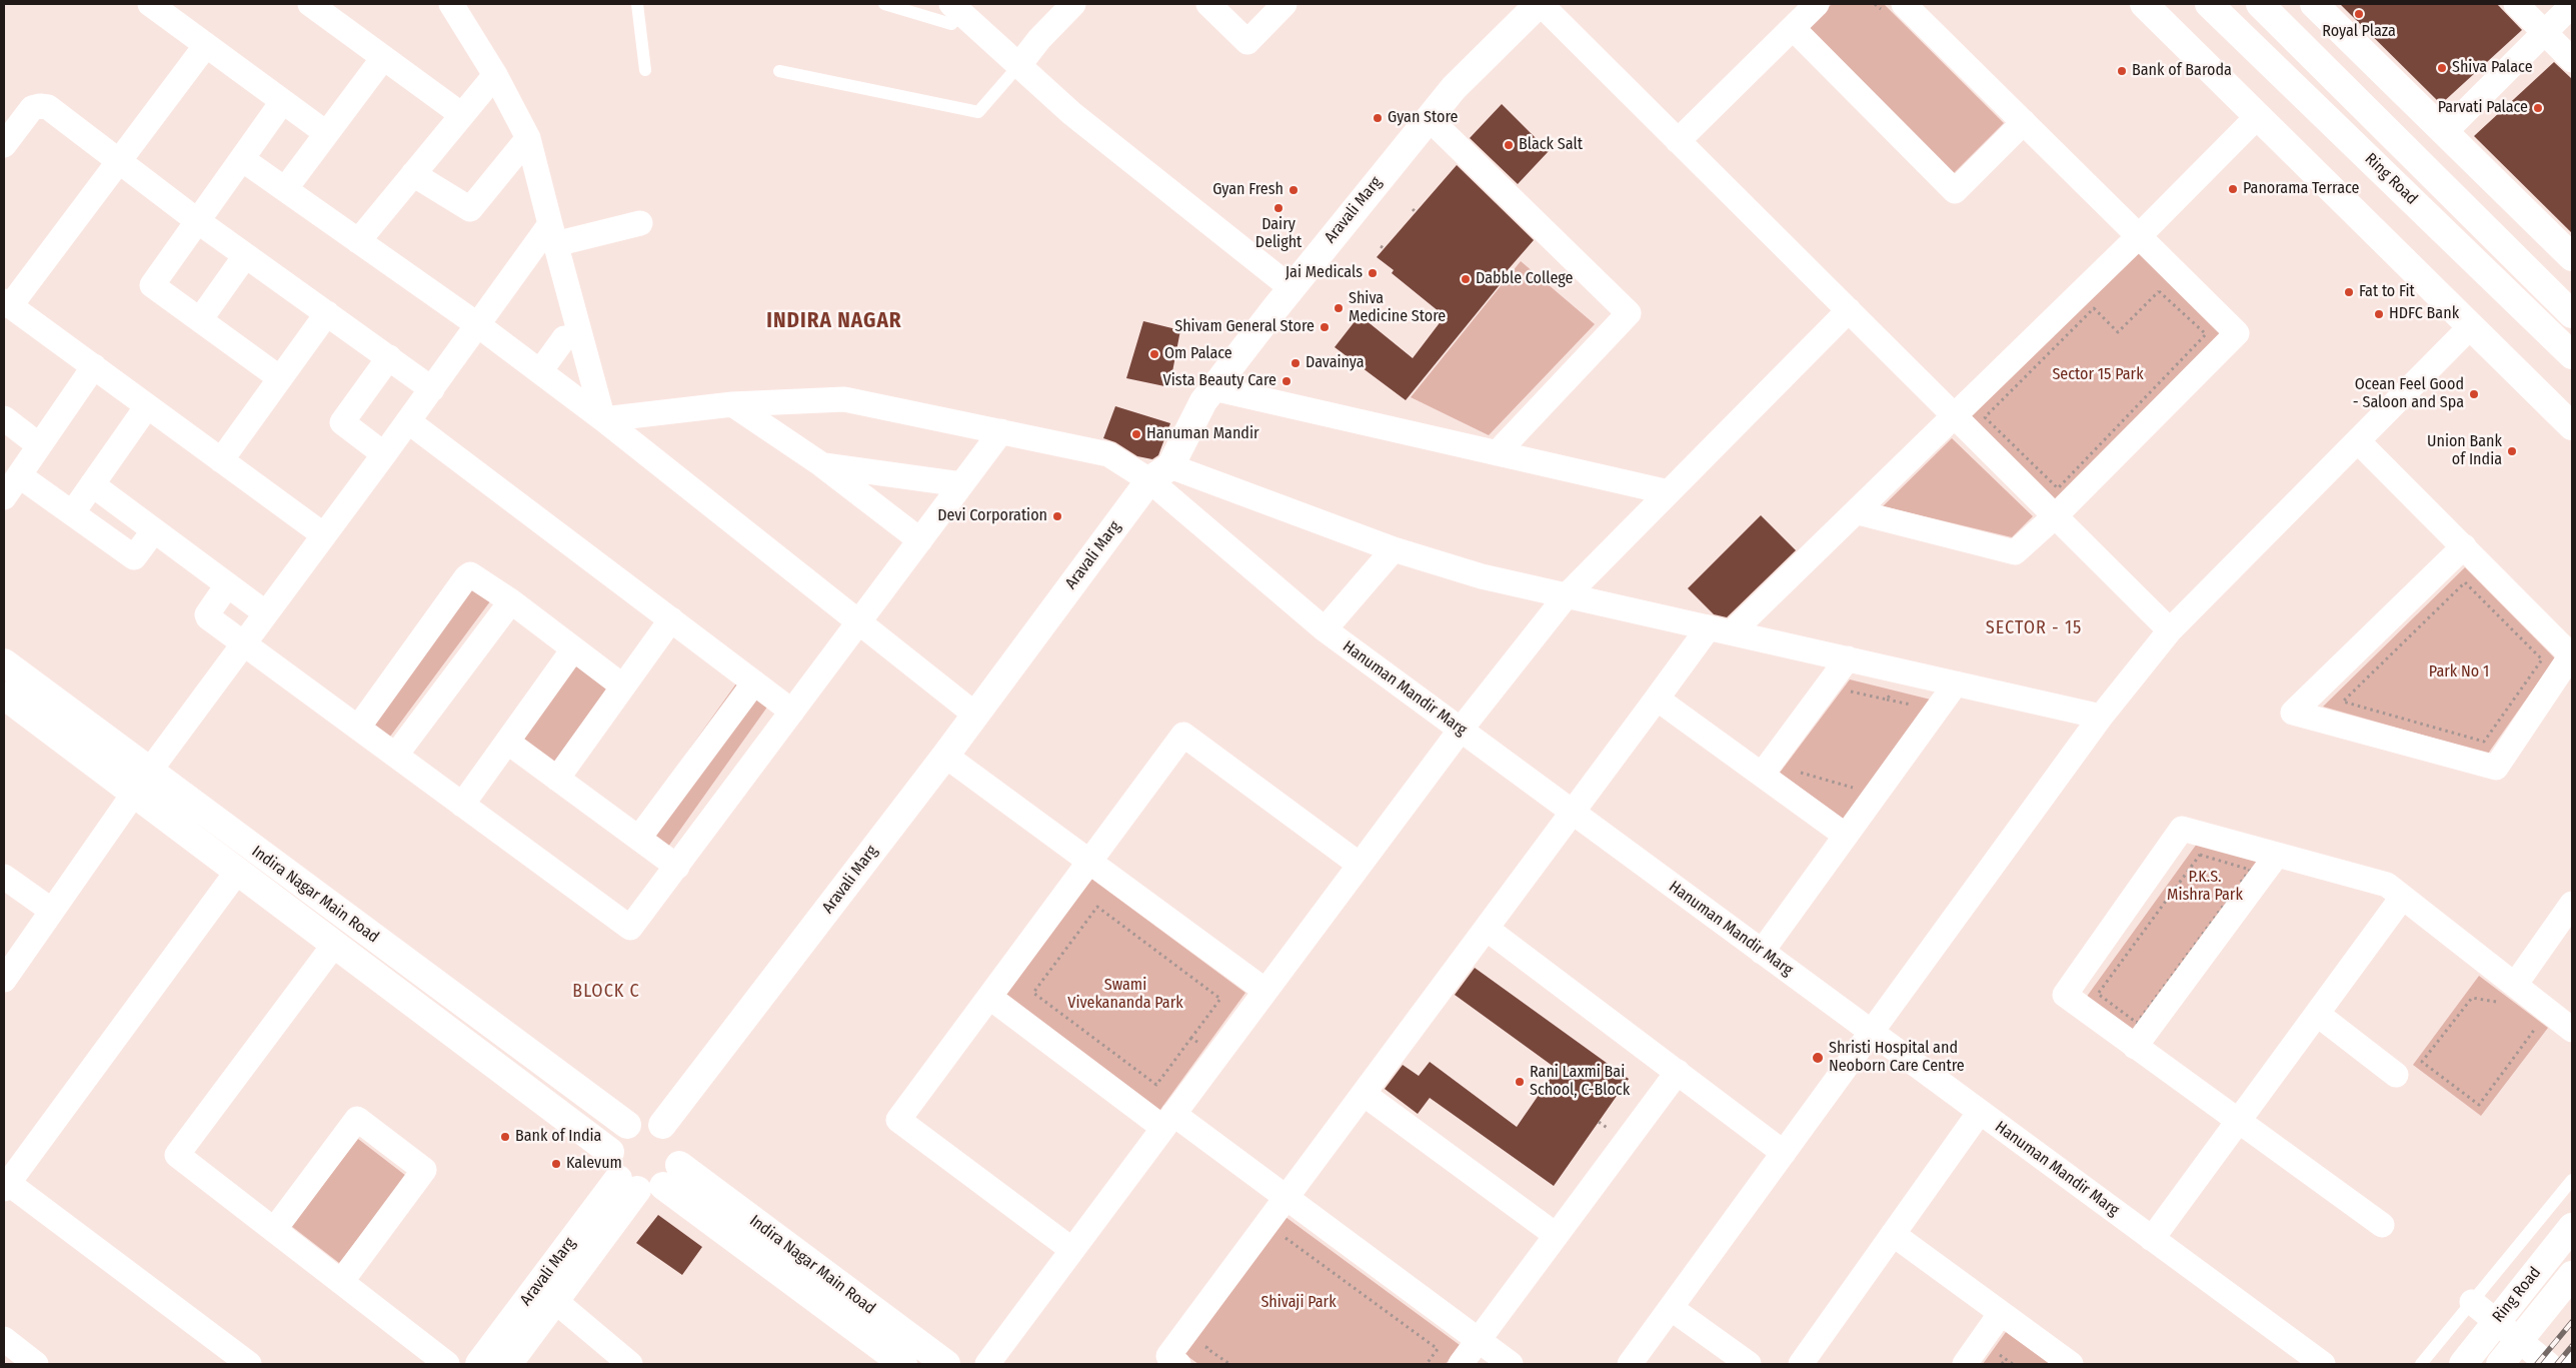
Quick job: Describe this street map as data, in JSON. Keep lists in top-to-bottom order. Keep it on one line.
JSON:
{"streets":{"main road":["Ring Road","Aravali Marg","Indira Nagar Main Road"],"street":["Hanuman Mandir Marg"]},"crossings":[["Aravali Marg","Hanuman Mandir Marg"],["Aravali Marg","Indira Nagar Main Road"]],"districts":["INDIRA NAGAR","SECTOR - 15","BLOCK C"],"parks":["Sector 15 Park","Park No 1","P.K.S. Mishra Park","Swami Vivekananda Park","Shivaji Park"],"places":["Royal Plaza","Shiva Palace","Bank of Baroda","Parvati Palace","Gyan Store","Black Salt","Panorama Terrace","Gyan Fresh","Dairy Delight","Jai Medicals","Dabble College","Fat to Fit","Shiva Medicine Store","HDFC Bank","Shivam General Store","Om Palace","Davainya","Vista Beauty Care","Ocean Feel Good - Saloon and Spa","Hanuman Mandir","Union Bank of India","Devi Corporation","Shristi Hospital and Neoborn Care Centre","Rani Laxmi Bai School, C-Block","Bank of India","Kalevum"]}
